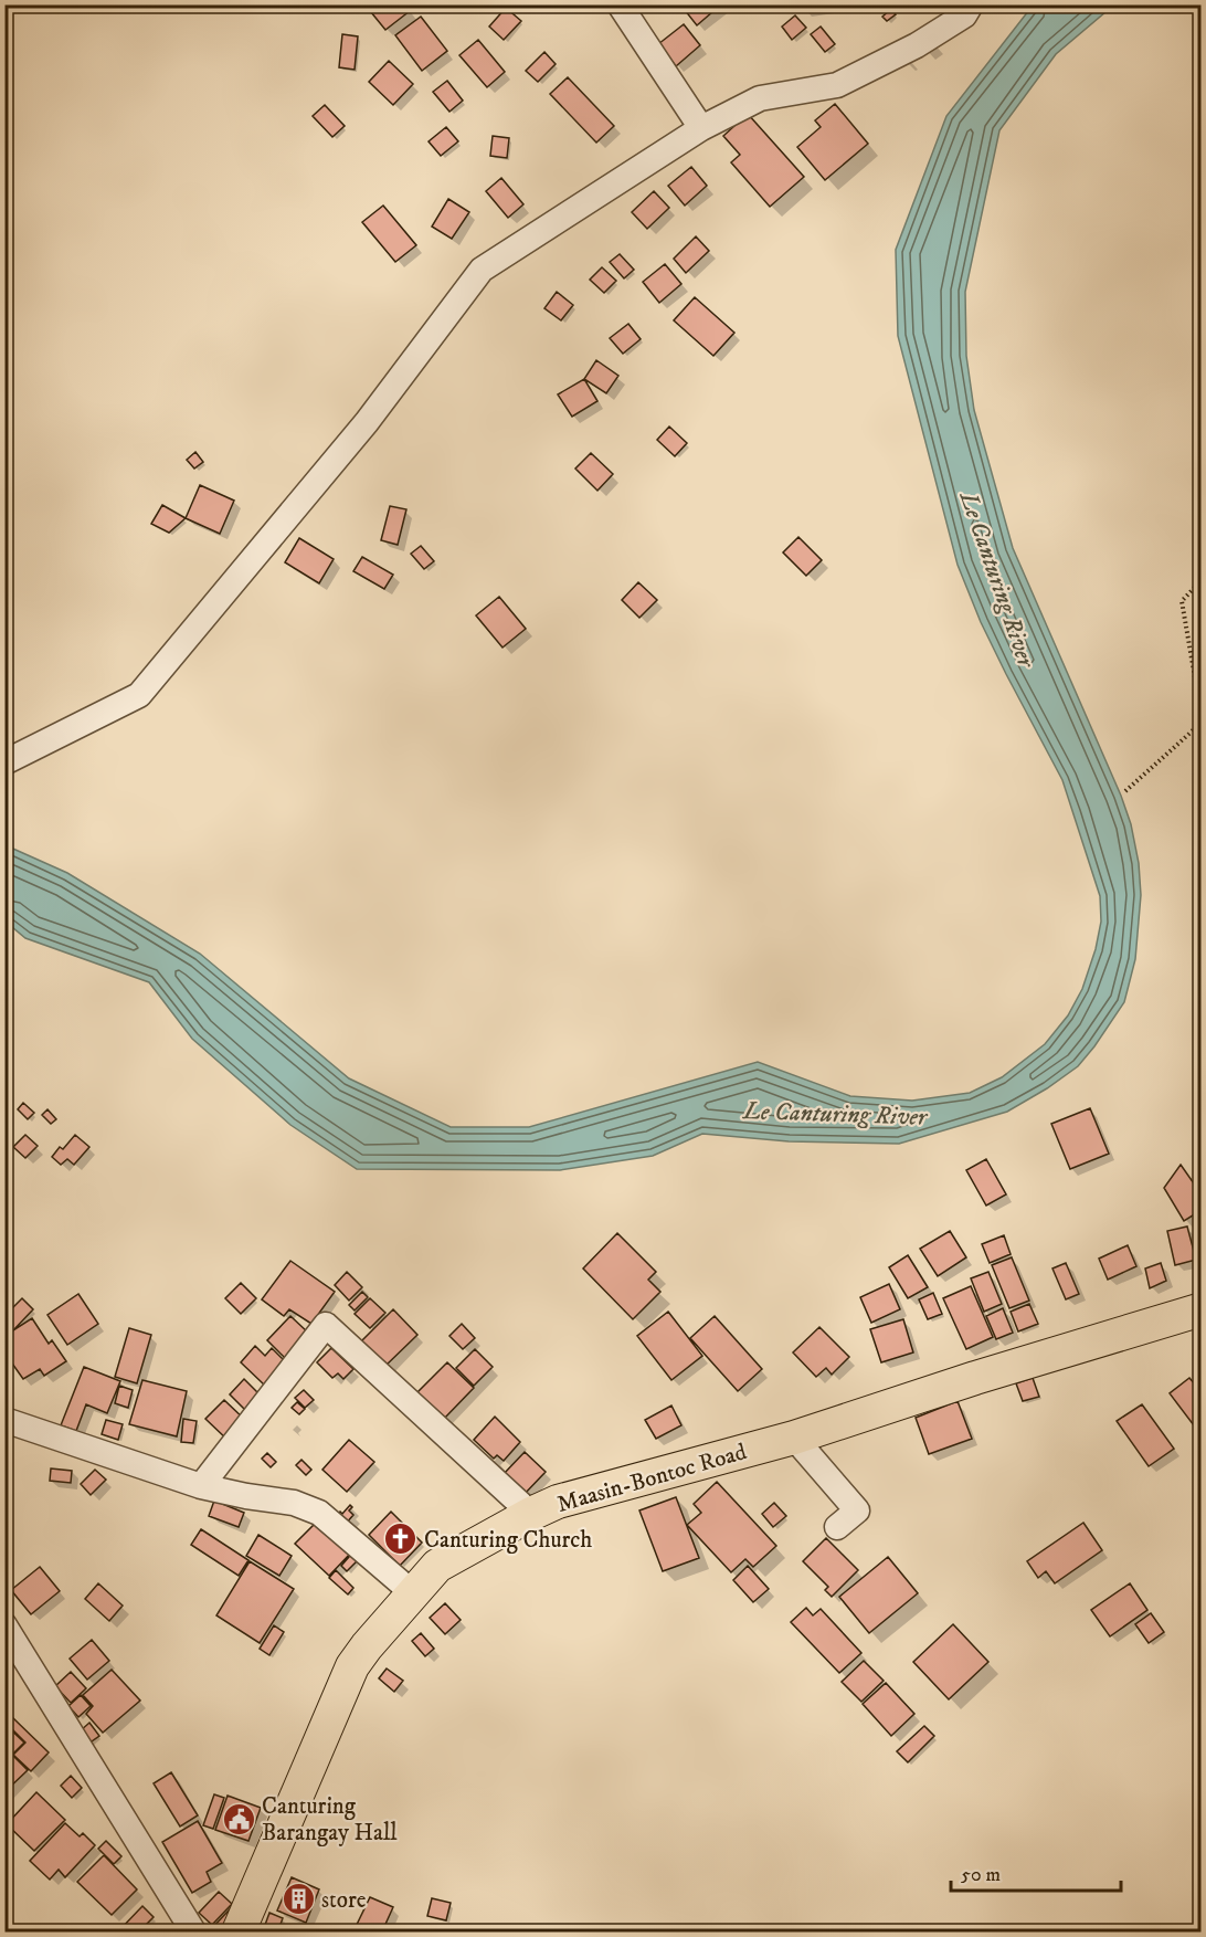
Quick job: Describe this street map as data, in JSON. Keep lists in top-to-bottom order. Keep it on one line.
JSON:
{"streets":{"main road":["Maasin-Bontoc Road"]},"water":["Le Canturing River"],"places":{"church":["Canturing Church"],"public building":["Canturing Barangay Hall"],"building":["store"]},"scale_bar":"50 m"}
